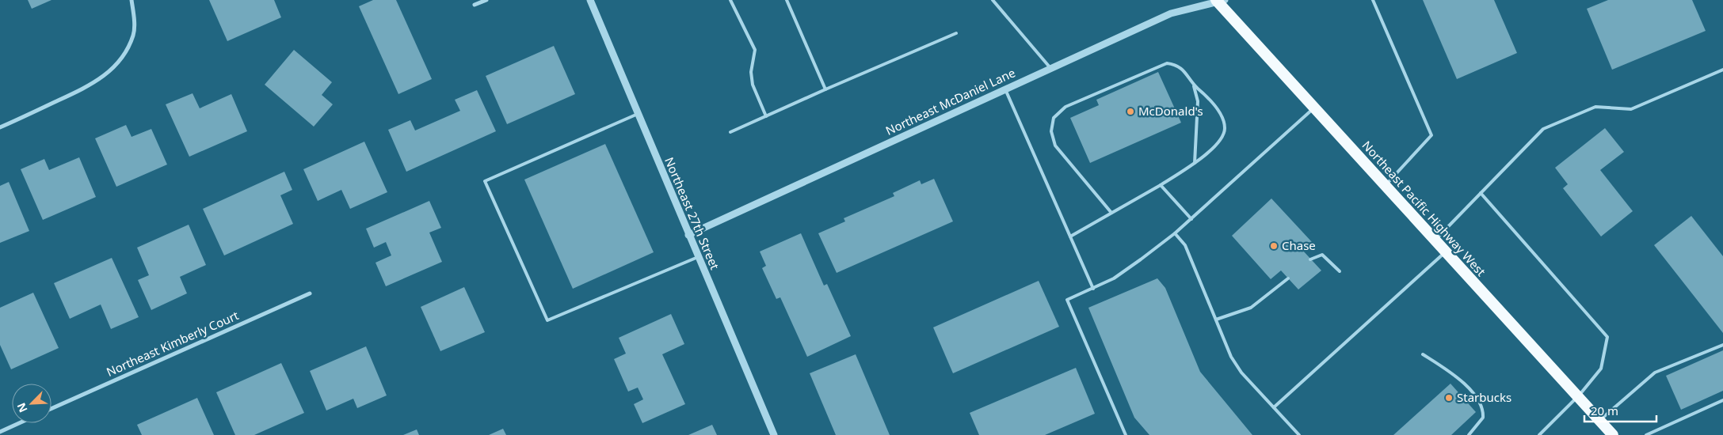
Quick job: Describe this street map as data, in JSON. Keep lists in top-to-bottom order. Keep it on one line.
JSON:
{"streets":{"highway":["Northeast Pacific Highway West"],"street":["Northeast McDaniel Lane","Northeast 27th Street","Northeast Kimberly Court"]},"crossings":[["Northeast McDaniel Lane","Northeast Pacific Highway West"],["Northeast McDaniel Lane","Northeast 27th Street"]],"places":["McDonald's","Chase","Starbucks"],"scale_bar":"20 m","north":"bottom left"}
